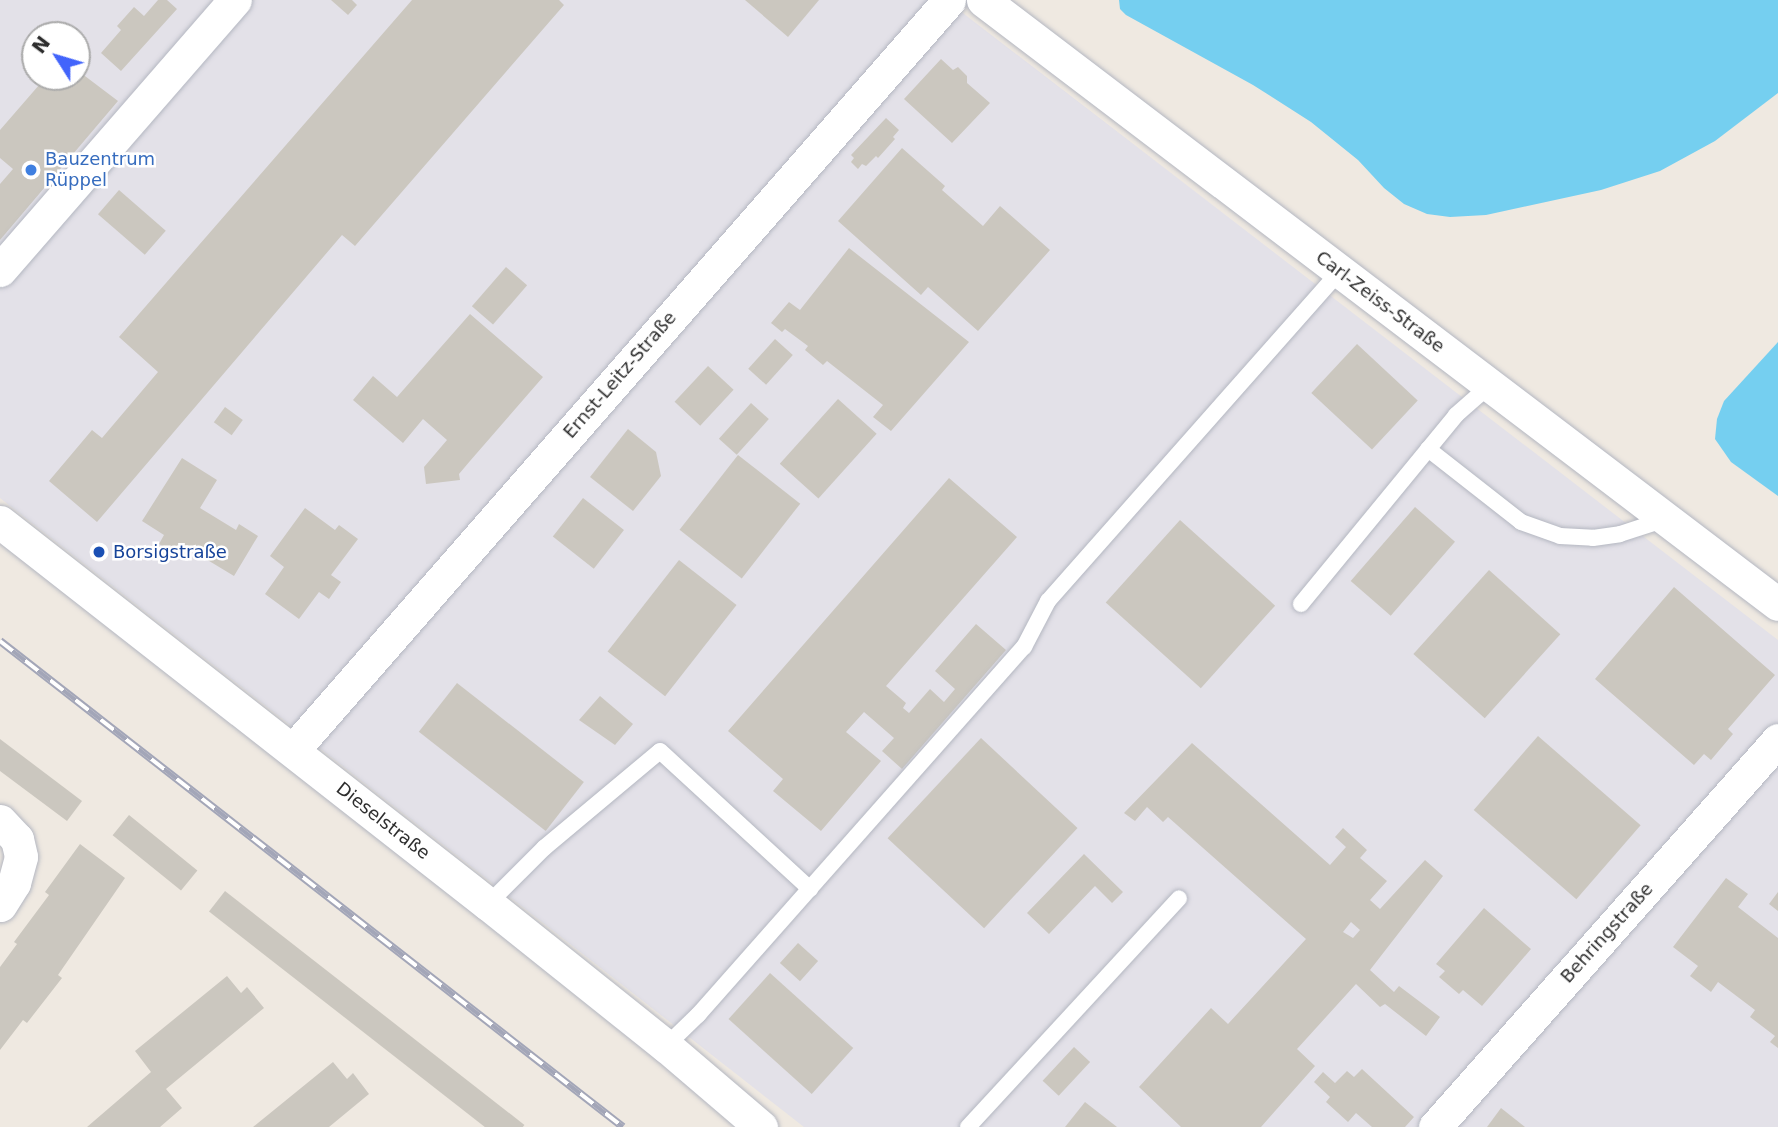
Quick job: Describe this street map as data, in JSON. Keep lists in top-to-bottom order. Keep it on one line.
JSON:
{"streets":{"street":["Carl-Zeiss-Straße","Ernst-Leitz-Straße","Dieselstraße","Behringstraße"]},"crossings":[["Ernst-Leitz-Straße","Dieselstraße"]],"places":["Bauzentrum Rüppel","Borsigstraße"],"north":"top left"}
